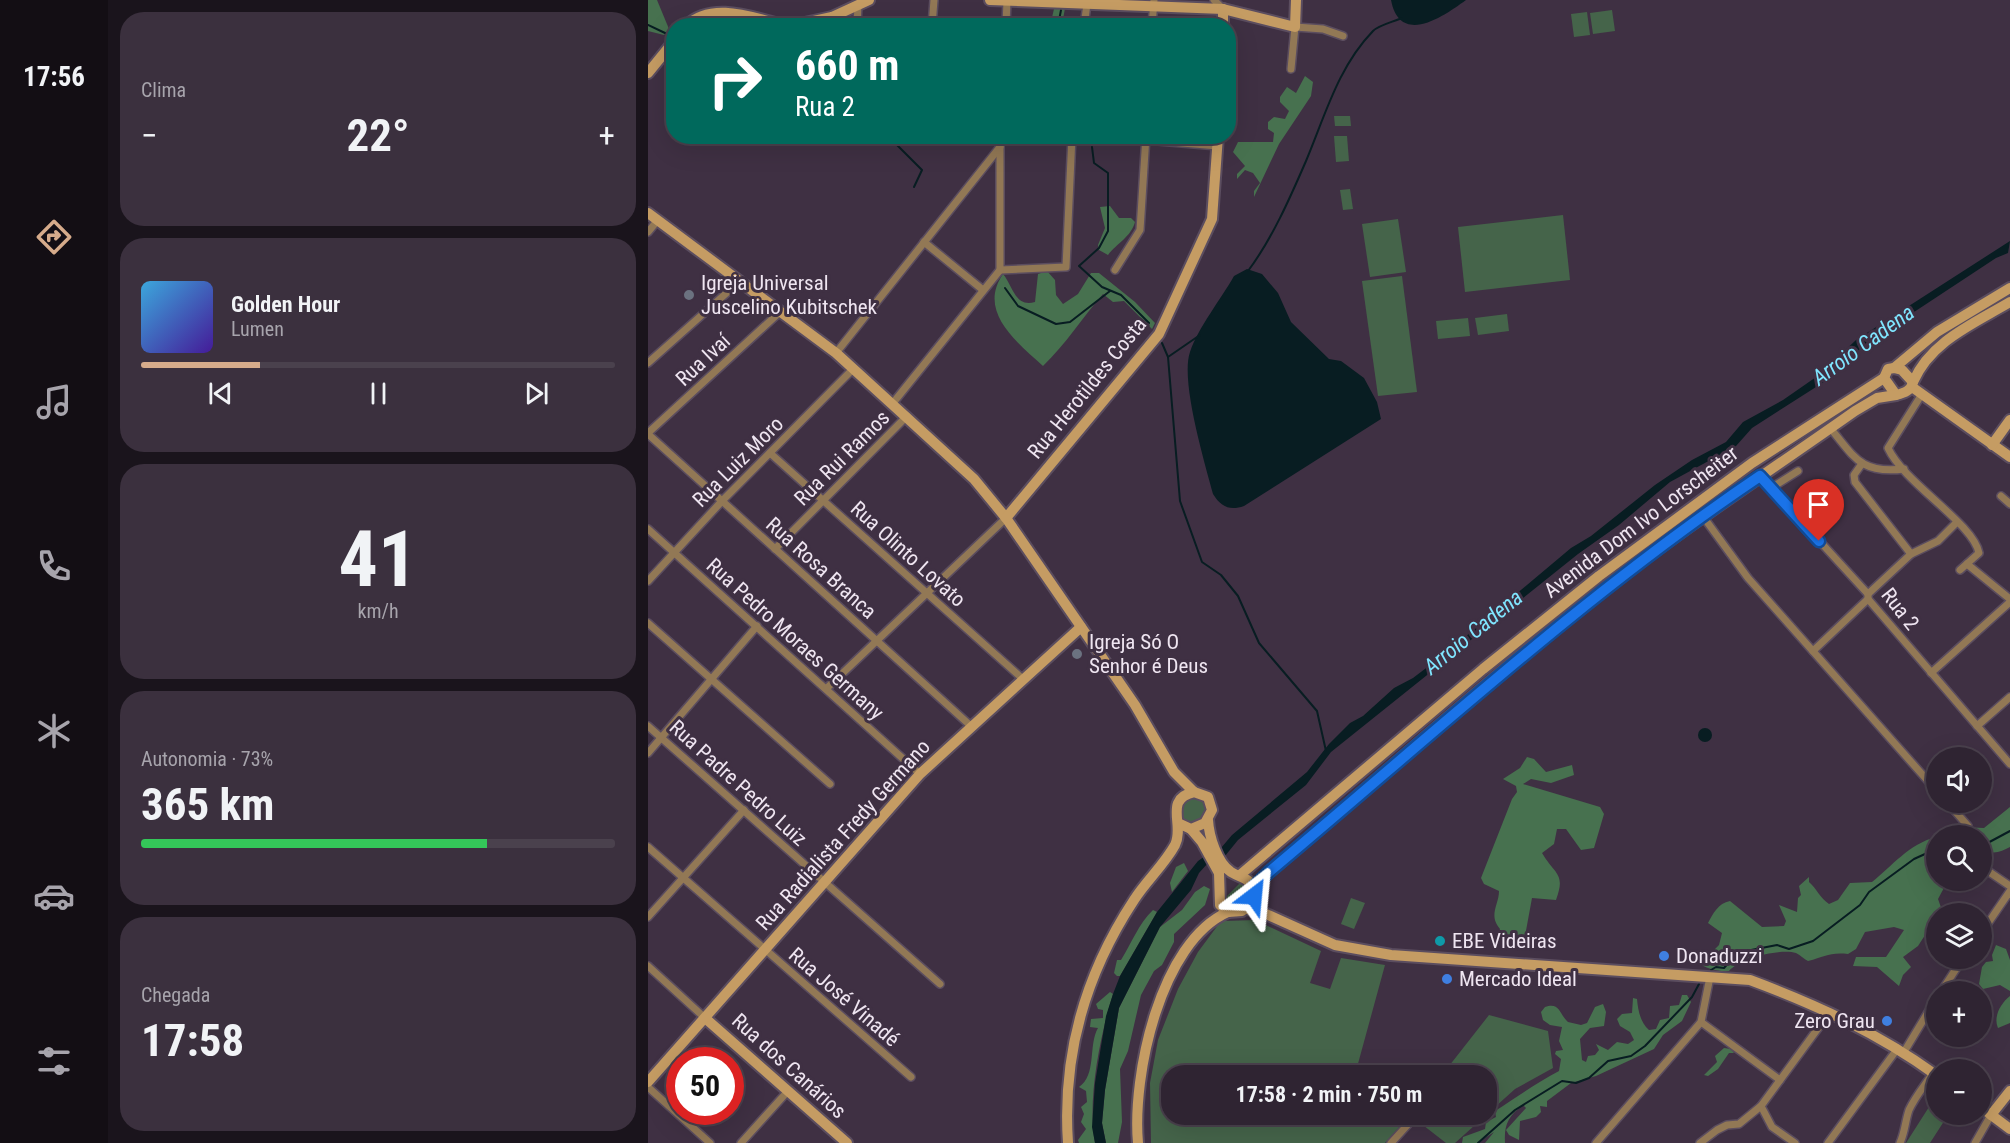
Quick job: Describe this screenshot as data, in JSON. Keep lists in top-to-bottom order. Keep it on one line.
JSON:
{"streets":{"street":["Rua Ivaí","Rua Herotildes Costa","Rua Rui Ramos","Rua Luiz Moro","Avenida Dom Ivo Lorscheiter","Rua Olinto Lovato","Rua Rosa Branca","Rua 2","Rua Pedro Moraes Germany","Rua Padre Pedro Luiz","Rua Radialista Fredy Germano","Rua José Vinadé","Rua dos Canários"]},"crossings":[["Rua Ivaí","Rua Rosa Branca"],["Rua Rui Ramos","Rua Olinto Lovato"],["Rua Rui Ramos","Rua Rosa Branca"],["Rua Luiz Moro","Rua Olinto Lovato"],["Rua Luiz Moro","Rua Rosa Branca"],["Rua Luiz Moro","Rua Pedro Moraes Germany"],["Avenida Dom Ivo Lorscheiter","Rua 2"],["Rua Olinto Lovato","Rua Radialista Fredy Germano"],["Rua Rosa Branca","Rua Radialista Fredy Germano"],["Rua Pedro Moraes Germany","Rua Radialista Fredy Germano"],["Rua Padre Pedro Luiz","Rua Radialista Fredy Germano"],["Rua Radialista Fredy Germano","Rua José Vinadé"],["Rua Radialista Fredy Germano","Rua dos Canários"]],"water":["Arroio Cadena"],"places":["Igreja Universal Juscelino Kubitschek","Igreja Só O Senhor é Deus","EBE Videiras","Donaduzzi","Mercado Ideal","Zero Grau"],"page":{"tabs":"17:56","tile":["Clima",["41","km/h"],["Autonomia · 73%","365 km"],["Chegada","17:58"]],"turn":["660 m","Rua 2"],"heat":["−","22°","+"],"song":["Golden Hour","Lumen"],"map_buttons":["+","−"],"limit":"50","trip":"17:58 · 2 min · 750 m"}}
